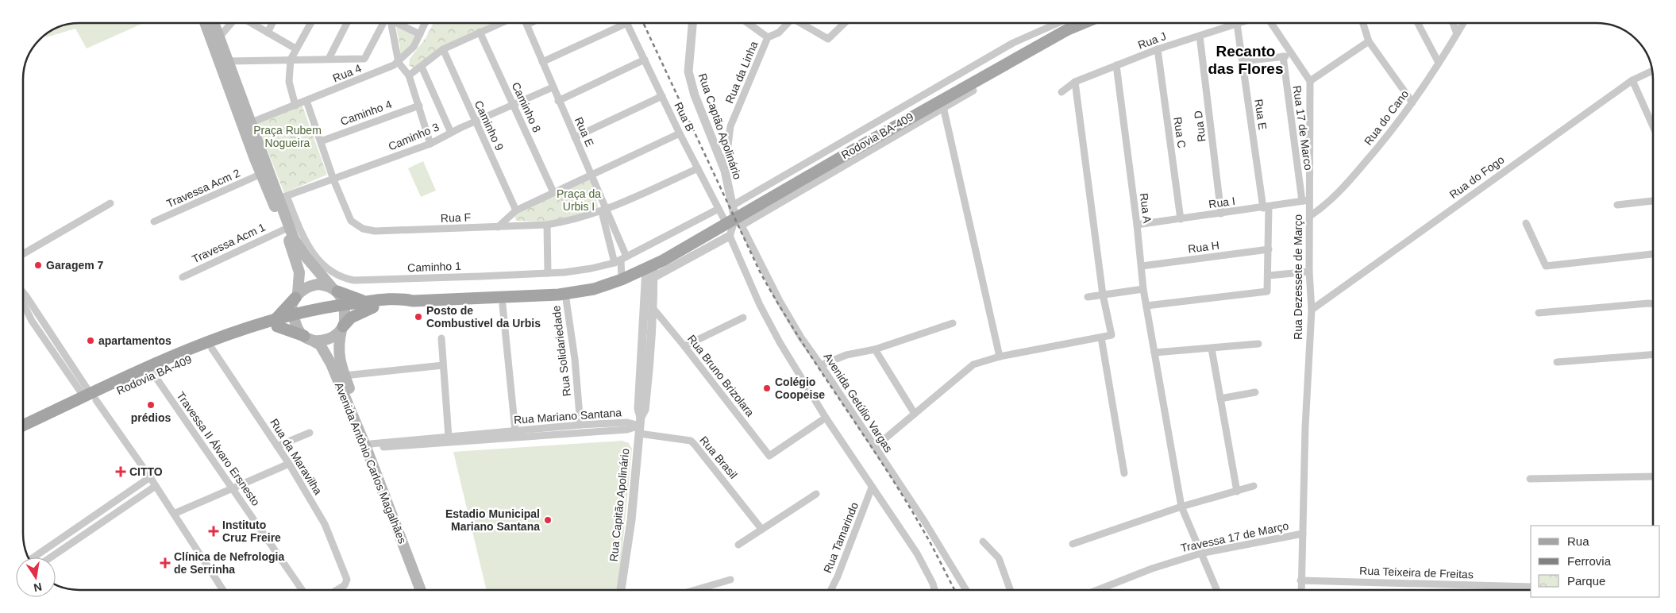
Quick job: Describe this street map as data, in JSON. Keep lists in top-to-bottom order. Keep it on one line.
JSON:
{"streets":{"main road":["Rodovia BA-409","Avenida Antônio Carlos Magalhães"],"street":["Rua J","Rua da Linha","Rua 4","Caminho 8","Caminho 4","Rua E","Rua B","Rua do Cano","Caminho 9","Rua Captão Apolinário","Rua D","Rua 17 de Marco","Rua C","Caminho 3","Rua do Fogo","Travessa Acm 2","Rua I","Rua A","Rua F","Travessa Acm 1","Rua H","Caminho 1","Rua Dezessete de Março","Rua Solidariedade","Rua Bruno Brizolara","Avenida Getúlio Vargas","Rua Mariano Santana","Travessa II Álvaro Ersnesto","Rua da Maravilha","Rua Brasil","Rua Capitão Apolinário","Travessa 17 de Março","Rua Tamarindo","Rua Teixeira de Freitas"]},"crossings":[["Rua J","Rua E"],["Rua J","Rua D"],["Rua J","Rua C"],["Rua J","Rua A"],["Rua da Linha","Rua Captão Apolinário"],["Caminho 8","Caminho 3"],["Rua E","Rodovia BA-409"],["Rua E","Caminho 3"],["Rua E","Rua I"],["Rua E","Rua A"],["Rua E","Rua F"],["Rua E","Rua H"],["Rua E","Caminho 1"],["Rua B","Rua Captão Apolinário"],["Rua B","Rodovia BA-409"],["Rua B","Rua F"],["Rua B","Caminho 1"],["Rua B","Avenida Getúlio Vargas"],["Rua do Cano","Rua Dezessete de Março"],["Caminho 9","Caminho 3"],["Rua Captão Apolinário","Rodovia BA-409"],["Rua Captão Apolinário","Avenida Getúlio Vargas"],["Rua D","Rua I"],["Rua 17 de Marco","Rua I"],["Rua 17 de Marco","Rua Dezessete de Março"],["Rua C","Rua I"],["Rodovia BA-409","Avenida Getúlio Vargas"],["Rodovia BA-409","Travessa II Álvaro Ersnesto"],["Rodovia BA-409","Rua da Maravilha"],["Rodovia BA-409","Avenida Antônio Carlos Magalhães"],["Rodovia BA-409","Rua Capitão Apolinário"],["Caminho 3","Rua F"],["Caminho 3","Caminho 1"],["Rua do Fogo","Rua Dezessete de Março"],["Rua I","Rua A"],["Rua I","Rua Dezessete de Março"],["Rua A","Rua H"],["Rua A","Travessa 17 de Março"],["Rua Dezessete de Março","Travessa 17 de Março"],["Rua Dezessete de Março","Rua Teixeira de Freitas"],["Rua Solidariedade","Rua Mariano Santana"],["Rua Bruno Brizolara","Rua Capitão Apolinário"],["Rua Mariano Santana","Rua Brasil"],["Rua Mariano Santana","Avenida Antônio Carlos Magalhães"],["Rua Mariano Santana","Rua Capitão Apolinário"],["Rua Brasil","Rua Capitão Apolinário"]],"districts":["Recanto das Flores"],"parks":["Praça Rubem Nogueira","Praça da Urbis I"],"places":{"other":["Garagem 7","Posto de Combustivel da Urbis","apartamentos","Colégio Coopeise","prédios","Estadio Municipal Mariano Santana"],"health":["CITTO","Instituto Cruz Freire","Clínica de Nefrologia de Serrinha"]},"legend":["Rua","Ferrovia","Parque"],"north":"bottom"}
